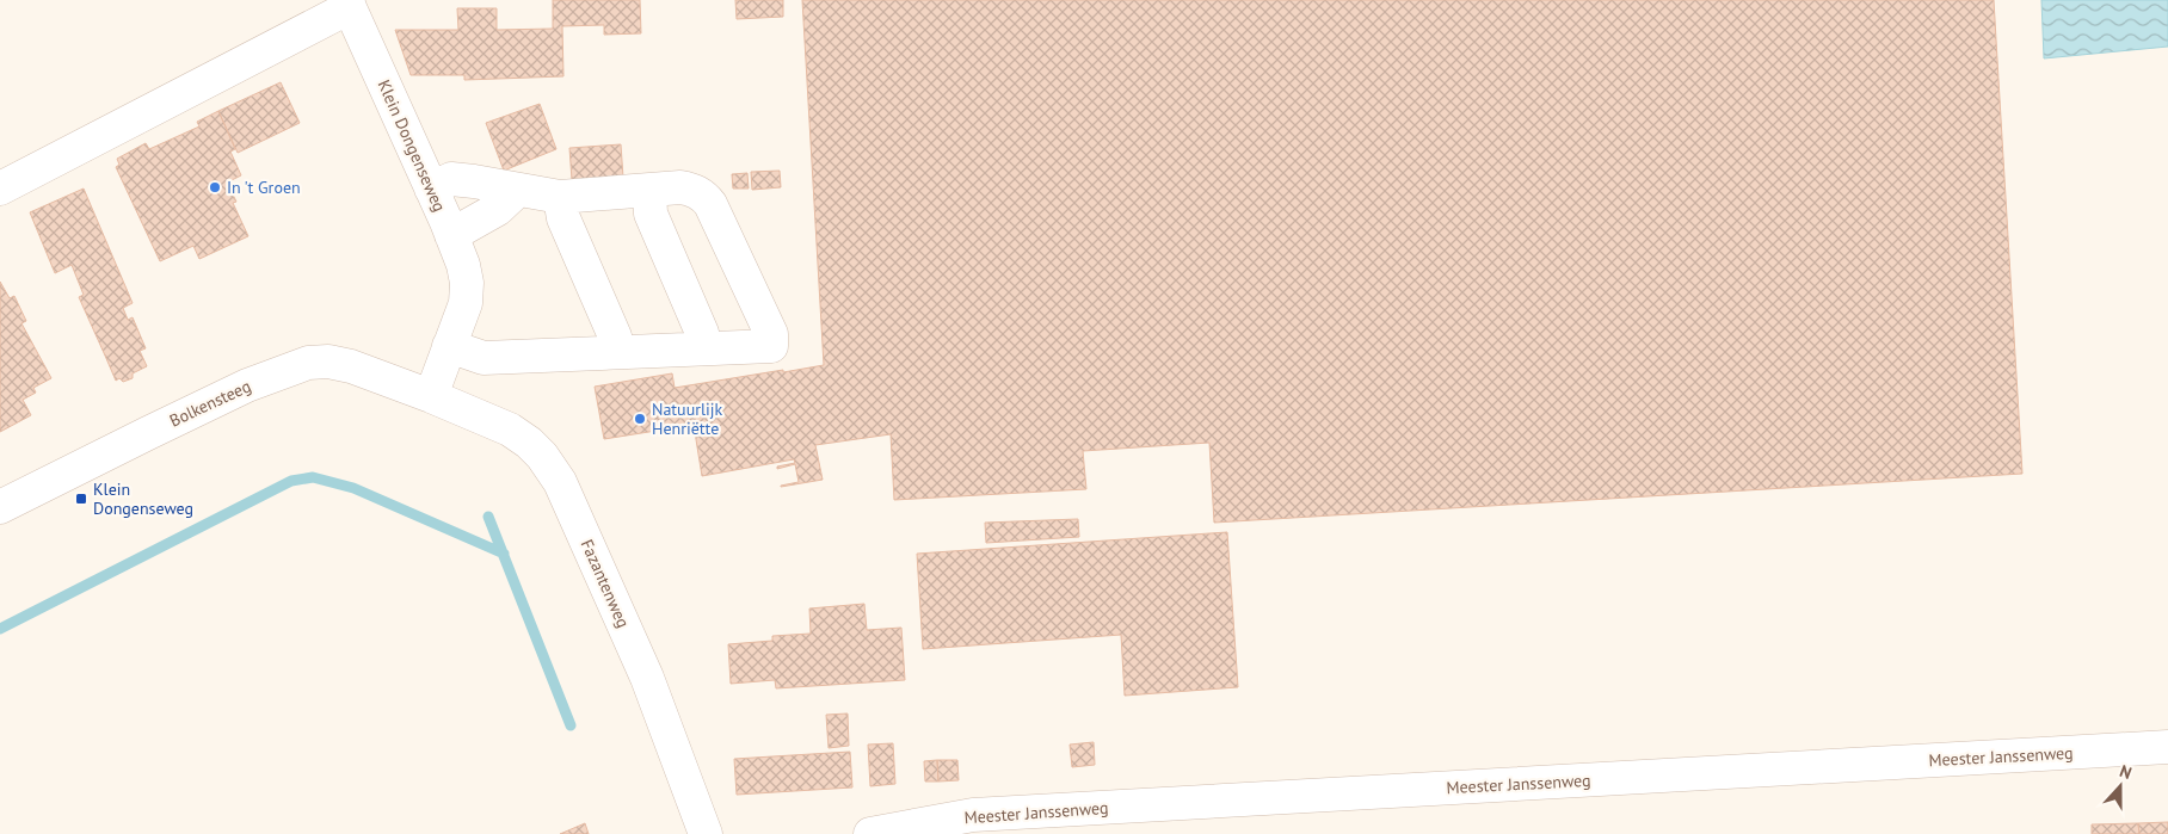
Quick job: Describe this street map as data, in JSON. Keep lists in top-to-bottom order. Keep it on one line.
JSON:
{"streets":{"street":["Klein Dongenseweg","Bolkensteeg","Fazantenweg","Meester Janssenweg"]},"crossings":[["Klein Dongenseweg","Bolkensteeg"],["Klein Dongenseweg","Fazantenweg"],["Bolkensteeg","Fazantenweg"]],"places":{"other":["In 't Groen","Natuurlijk Henriëtte"],"transit":["Klein Dongenseweg"]},"north":"top"}
